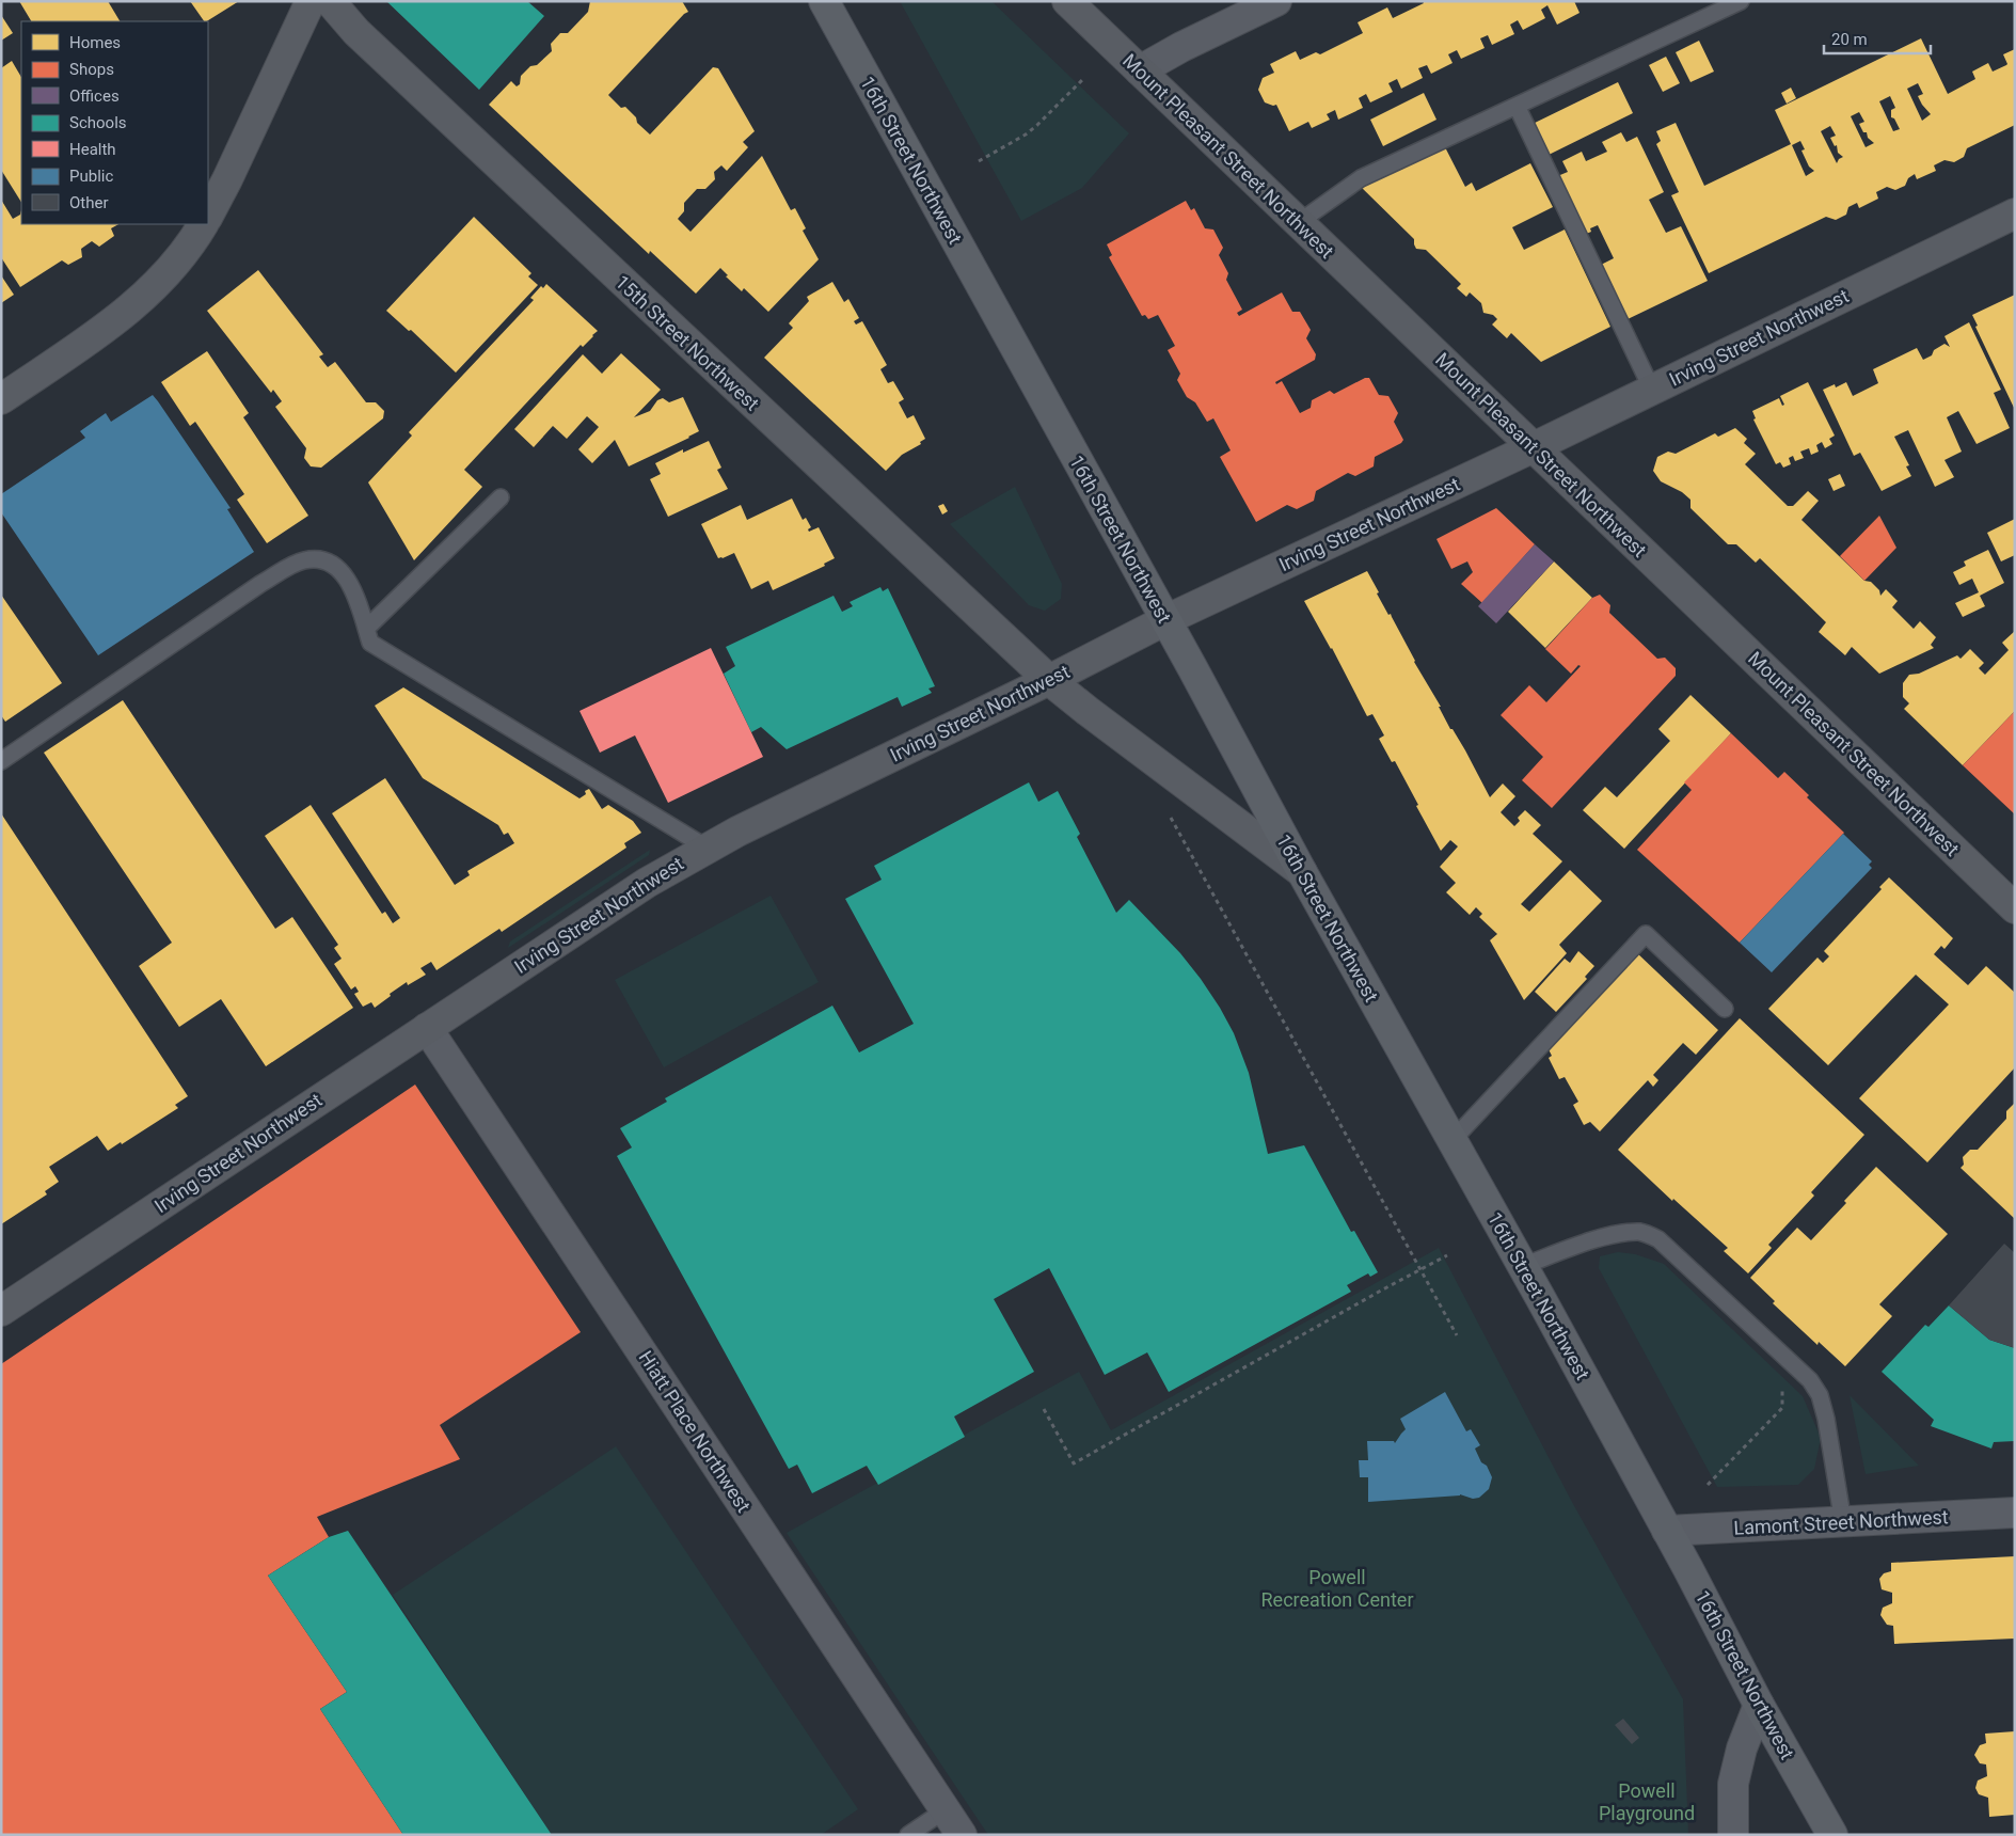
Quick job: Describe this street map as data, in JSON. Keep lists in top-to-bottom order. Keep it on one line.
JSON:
{"streets":{"main road":["Mount Pleasant Street Northwest","16th Street Northwest","Irving Street Northwest","15th Street Northwest"],"street":["Hiatt Place Northwest","Lamont Street Northwest"]},"crossings":[["Mount Pleasant Street Northwest","Irving Street Northwest"],["16th Street Northwest","Irving Street Northwest"],["16th Street Northwest","15th Street Northwest"],["16th Street Northwest","Lamont Street Northwest"],["Irving Street Northwest","15th Street Northwest"],["Irving Street Northwest","Hiatt Place Northwest"]],"parks":["Powell Recreation Center","Powell Playground"],"legend":["Homes","Shops","Offices","Schools","Health","Public","Other"],"scale_bar":"20 m"}
